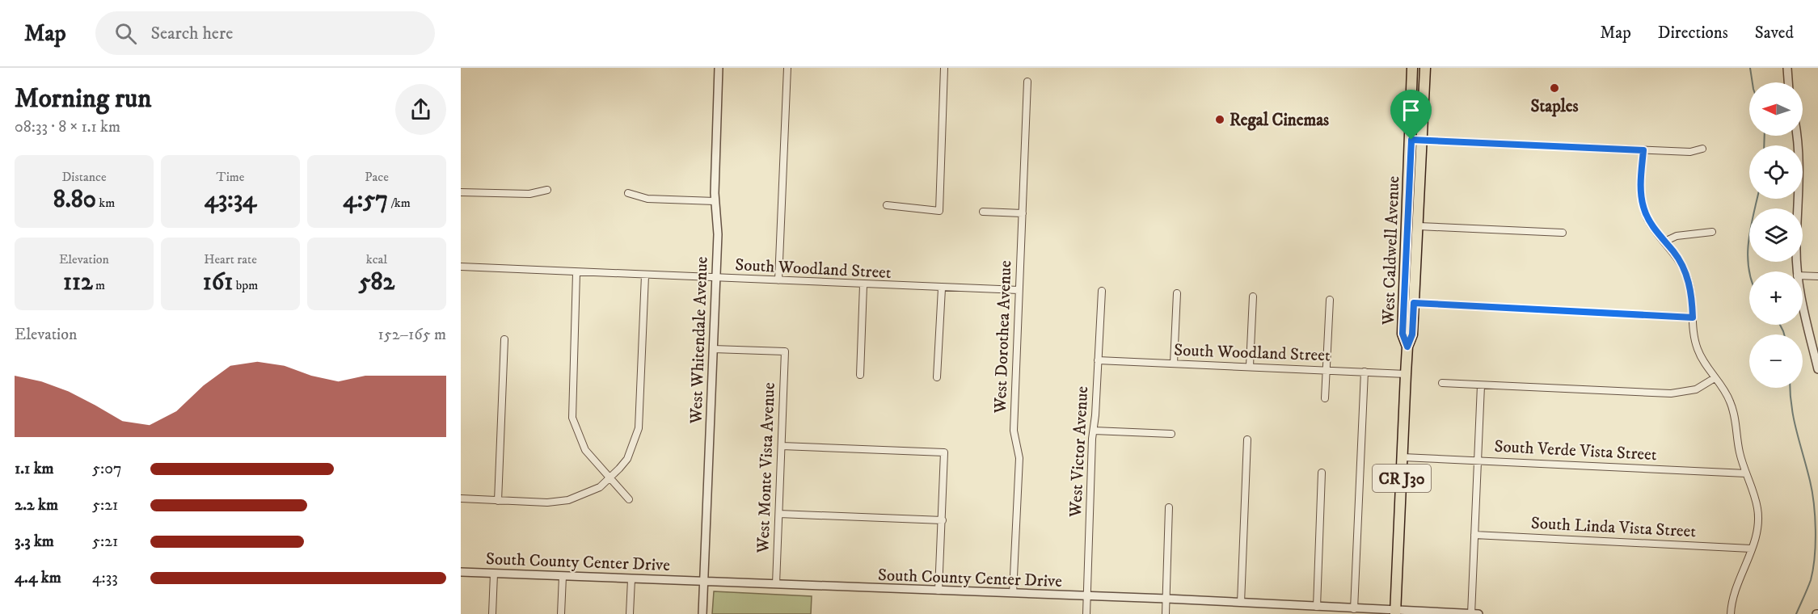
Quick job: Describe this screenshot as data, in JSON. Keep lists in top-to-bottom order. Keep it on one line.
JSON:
{"streets":{"main road":["West Caldwell Avenue","CR J30"],"street":["South Woodland Street","West Dorothea Avenue","West Whitendale Avenue","South Verde Vista Street","West Victor Avenue","West Monte Vista Avenue","South Linda Vista Street","South County Center Drive"]},"crossings":[["West Caldwell Avenue","South Woodland Street"],["West Caldwell Avenue","South Verde Vista Street"],["West Caldwell Avenue","South County Center Drive"],["South Woodland Street","West Dorothea Avenue"],["South Woodland Street","West Whitendale Avenue"],["South Woodland Street","West Victor Avenue"],["West Dorothea Avenue","South County Center Drive"],["West Whitendale Avenue","West Monte Vista Avenue"],["West Whitendale Avenue","South County Center Drive"],["West Victor Avenue","South County Center Drive"],["West Monte Vista Avenue","South County Center Drive"]],"places":["Staples","Regal Cinemas"],"north":"left","page":{"header":"Map","search":"Search here","nav":["Map","Directions","Saved"],"heading":["Morning run","08:33 · 8 × 1.1 km"],"map_buttons":["+","−"],"stats":[["Distance","8.80 km"],["Time","43:34"],["Pace","4:57 /km"],["Elevation","112 m"],["Heart rate","161 bpm"],["kcal","582"]],"chart":["Elevation","152–165 m"],"list":[{"name":"1.1 km","note":"5:07"},{"name":"2.2 km","note":"5:21"},{"name":"3.3 km","note":"5:21"},{"name":"4.4 km","note":"4:33"}]}}
